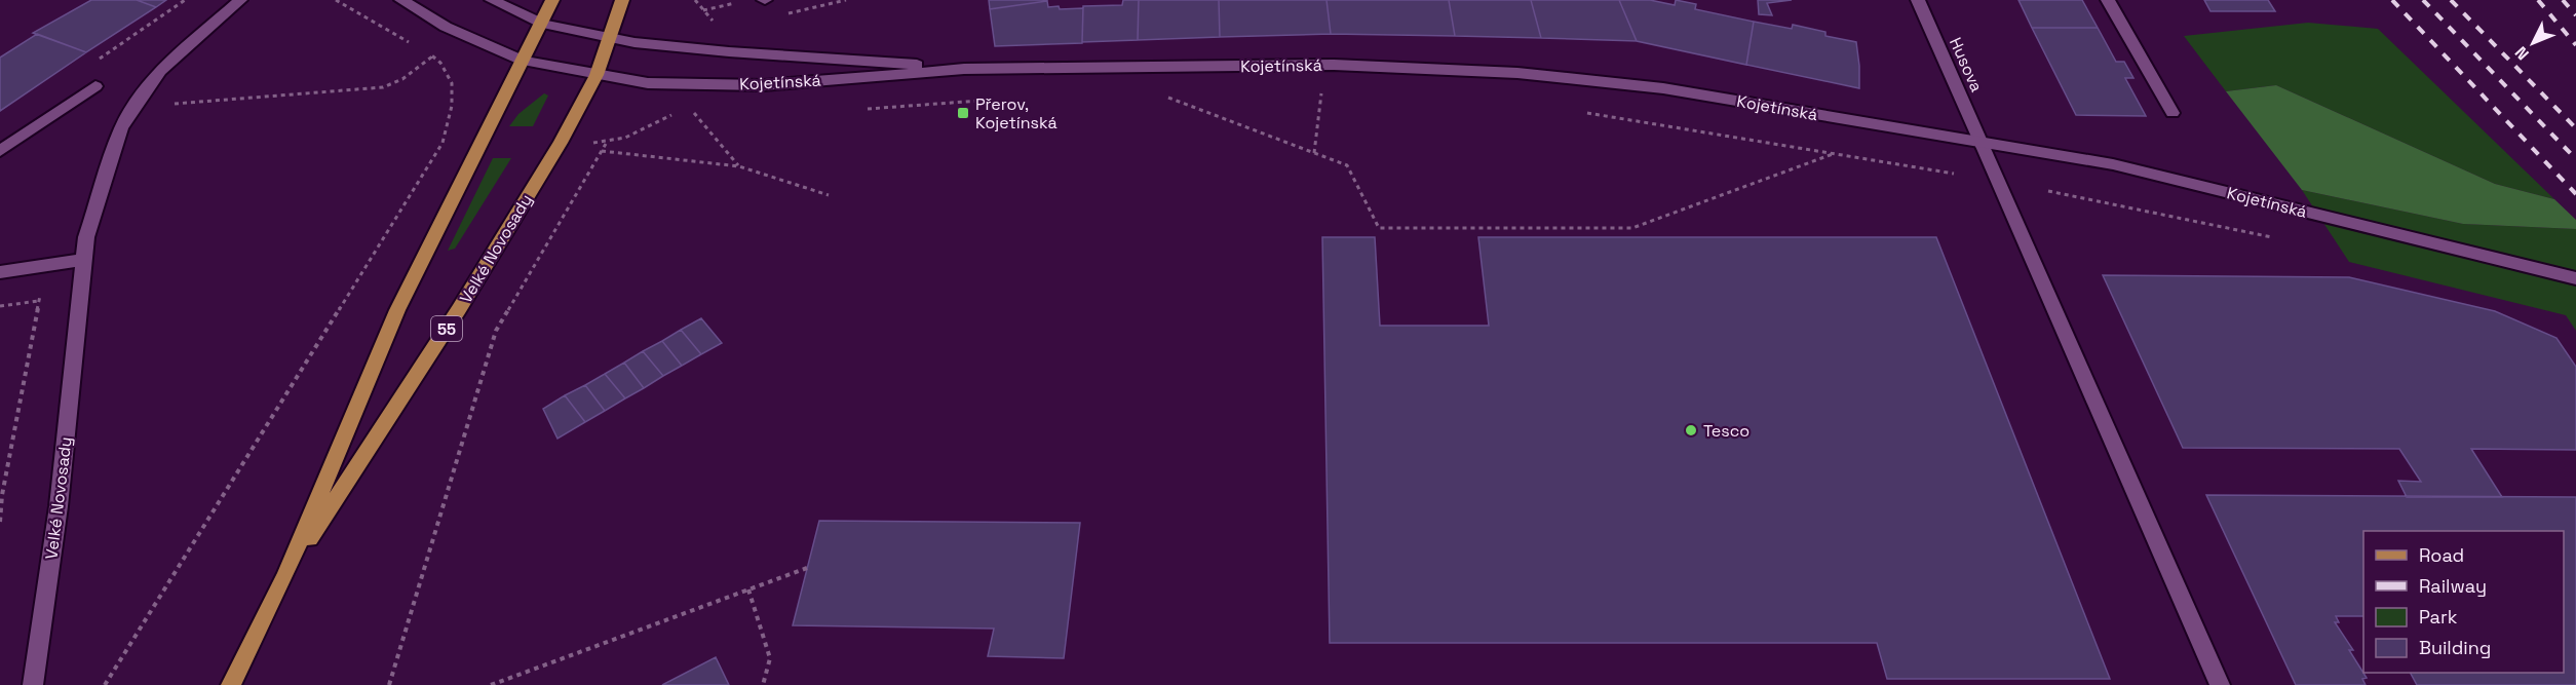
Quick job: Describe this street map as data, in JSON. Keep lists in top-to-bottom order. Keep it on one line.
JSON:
{"streets":{"main road":["Husova","Kojetínská","Velké Novosady","55"]},"crossings":[["Husova","Kojetínská"],["Kojetínská","Velké Novosady"],["Kojetínská","55"],["Velké Novosady","55"]],"places":{"transit":["Přerov, Kojetínská"],"other":["Tesco"]},"legend":["Road","Railway","Park","Building"],"north":"bottom left"}
